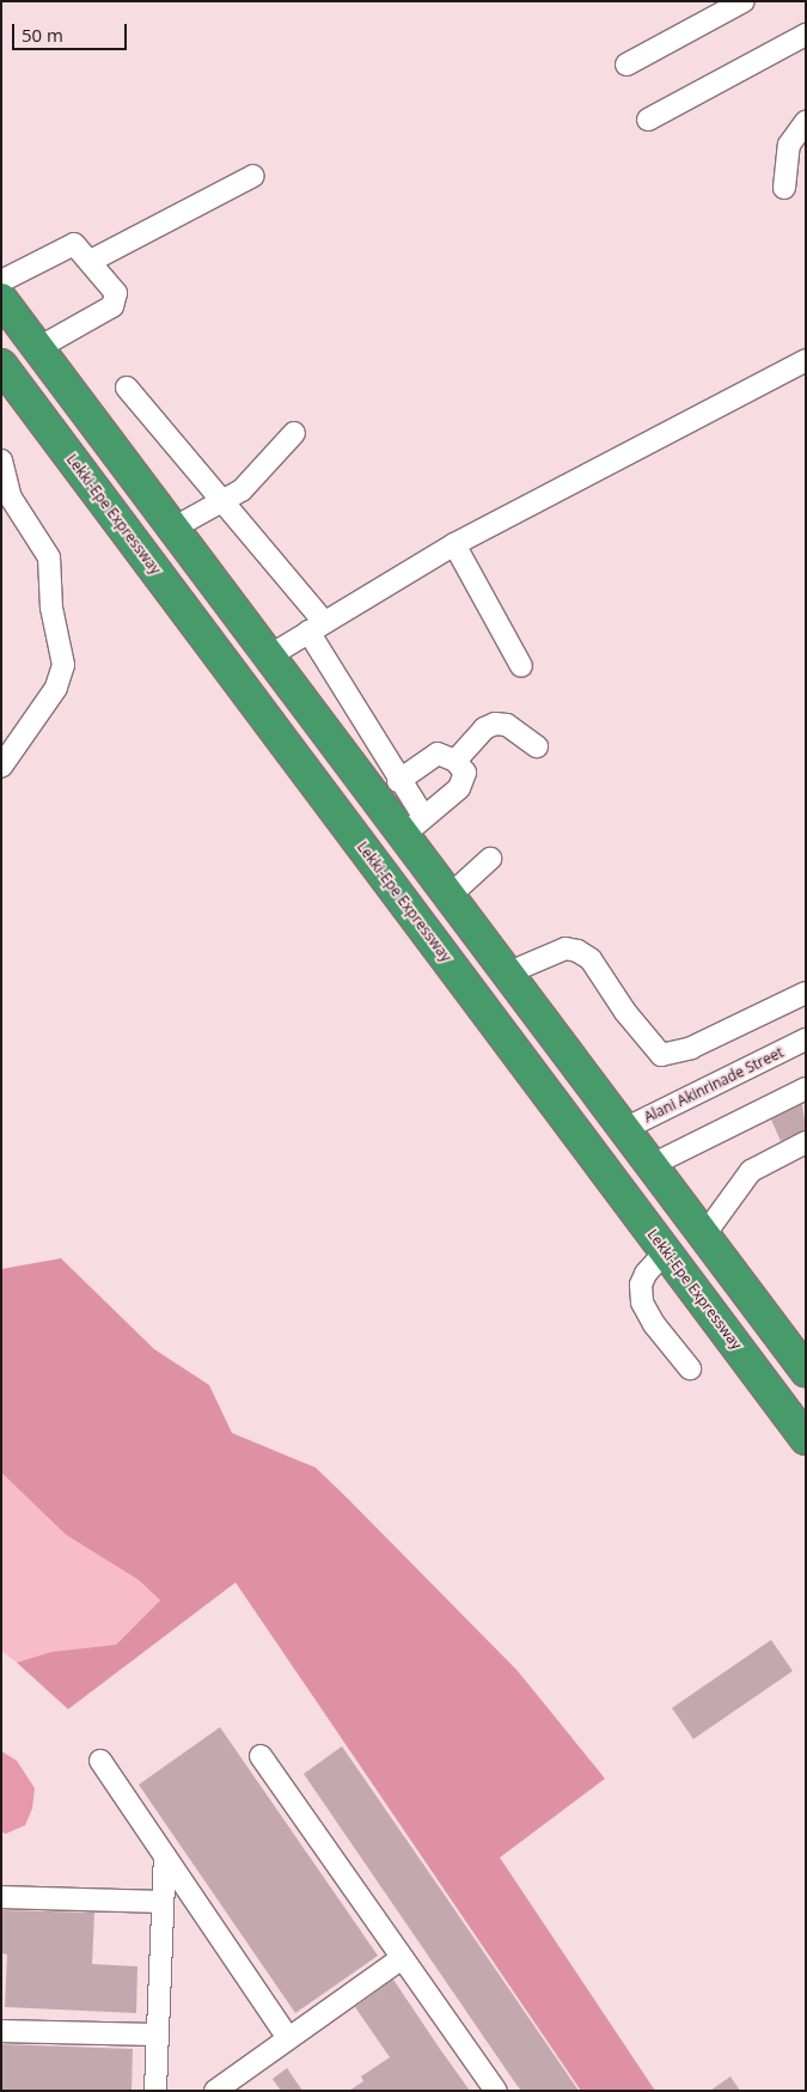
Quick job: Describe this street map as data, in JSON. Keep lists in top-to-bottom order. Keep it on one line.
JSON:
{"streets":{"highway":["Lekki-Epe Expressway"],"street":["Alani Akinrinade Street"]},"scale_bar":"50 m"}
